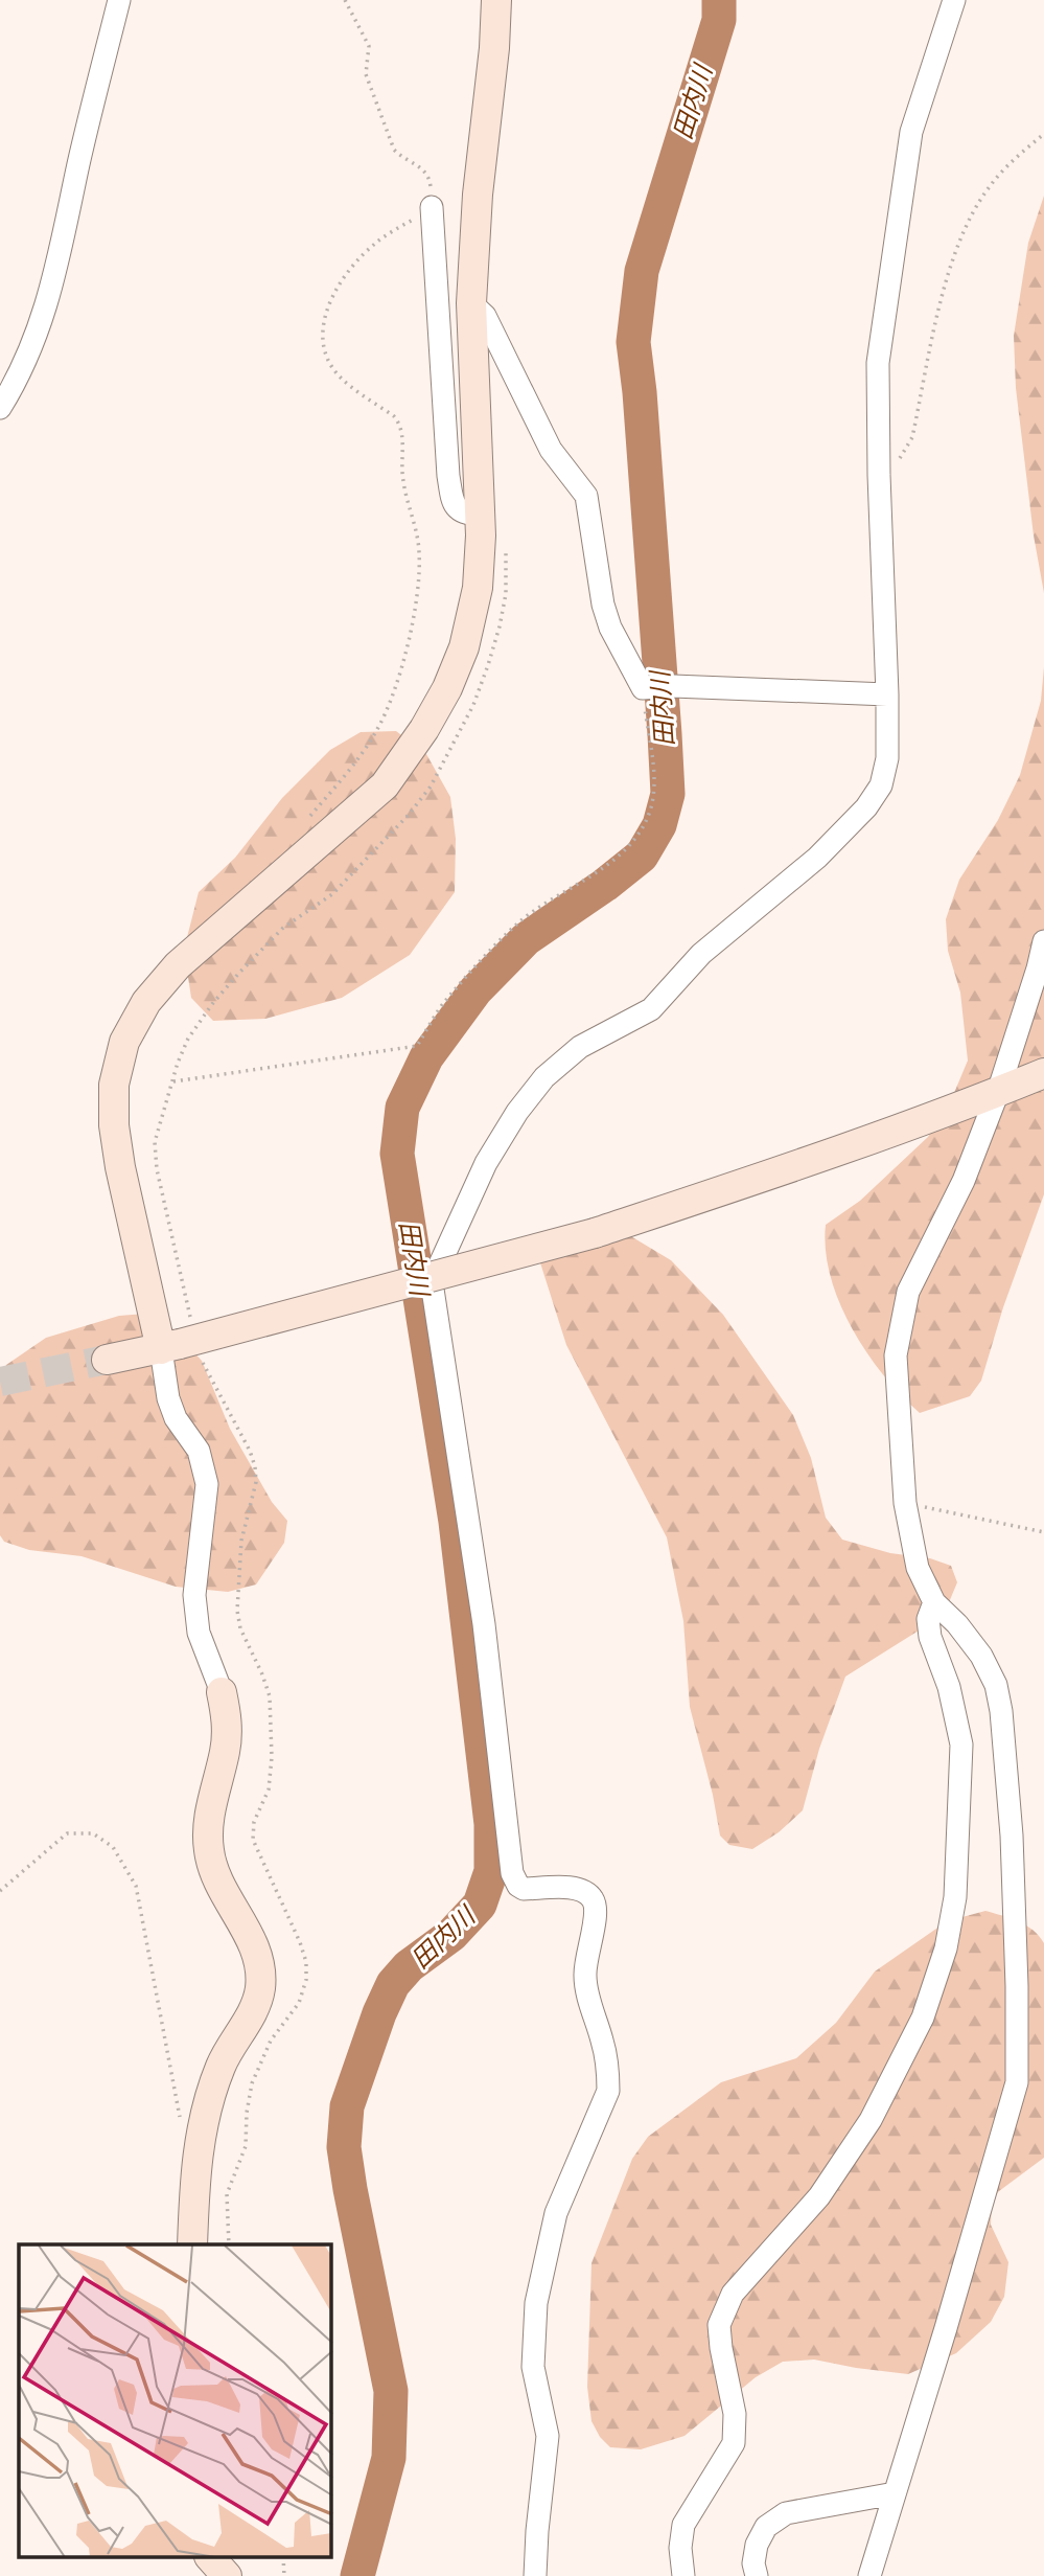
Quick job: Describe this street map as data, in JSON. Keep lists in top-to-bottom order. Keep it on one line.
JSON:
{"water":["田内川"]}
